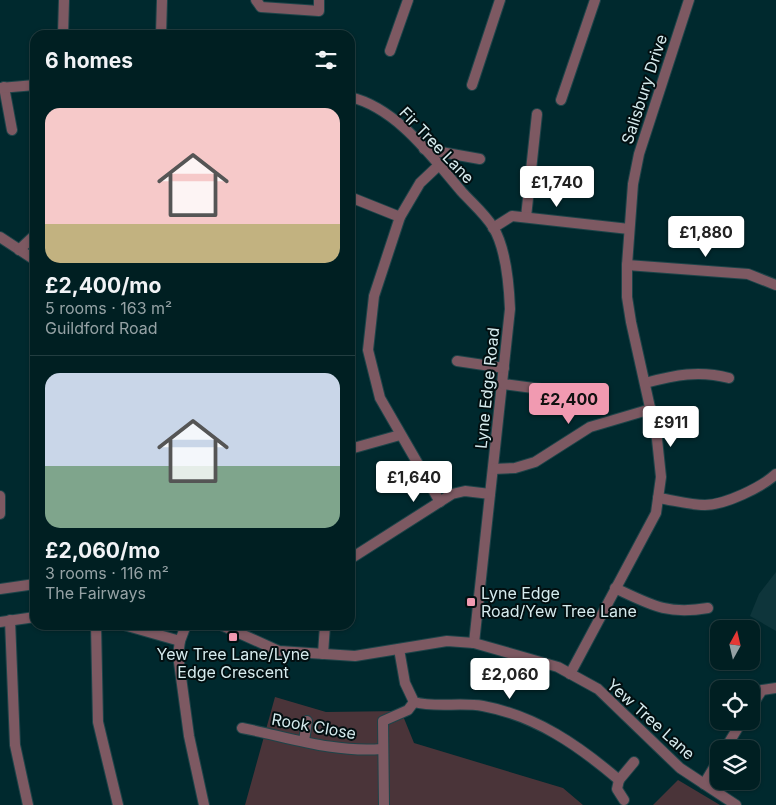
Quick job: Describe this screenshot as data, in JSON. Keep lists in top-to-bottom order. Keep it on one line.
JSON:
{"streets":{"street":["Salisbury Drive","Fir Tree Lane","Lyne Edge Road","Yew Tree Lane","Rook Close"]},"crossings":[["Salisbury Drive","Yew Tree Lane"],["Fir Tree Lane","Lyne Edge Road"],["Lyne Edge Road","Yew Tree Lane"]],"places":{"transit":["Lyne Edge Road/Yew Tree Lane","Yew Tree Lane/Lyne Edge Crescent"]},"north":"top","page":{"heading":"6 homes","list":[{"name":"£2,400/mo","note":"5 rooms · 163 m² · Guildford Road"},{"name":"£2,060/mo","note":"3 rooms · 116 m² · The Fairways"}],"price":["£1,740","£1,880","£2,400","£911","£1,640","£2,060"]}}
